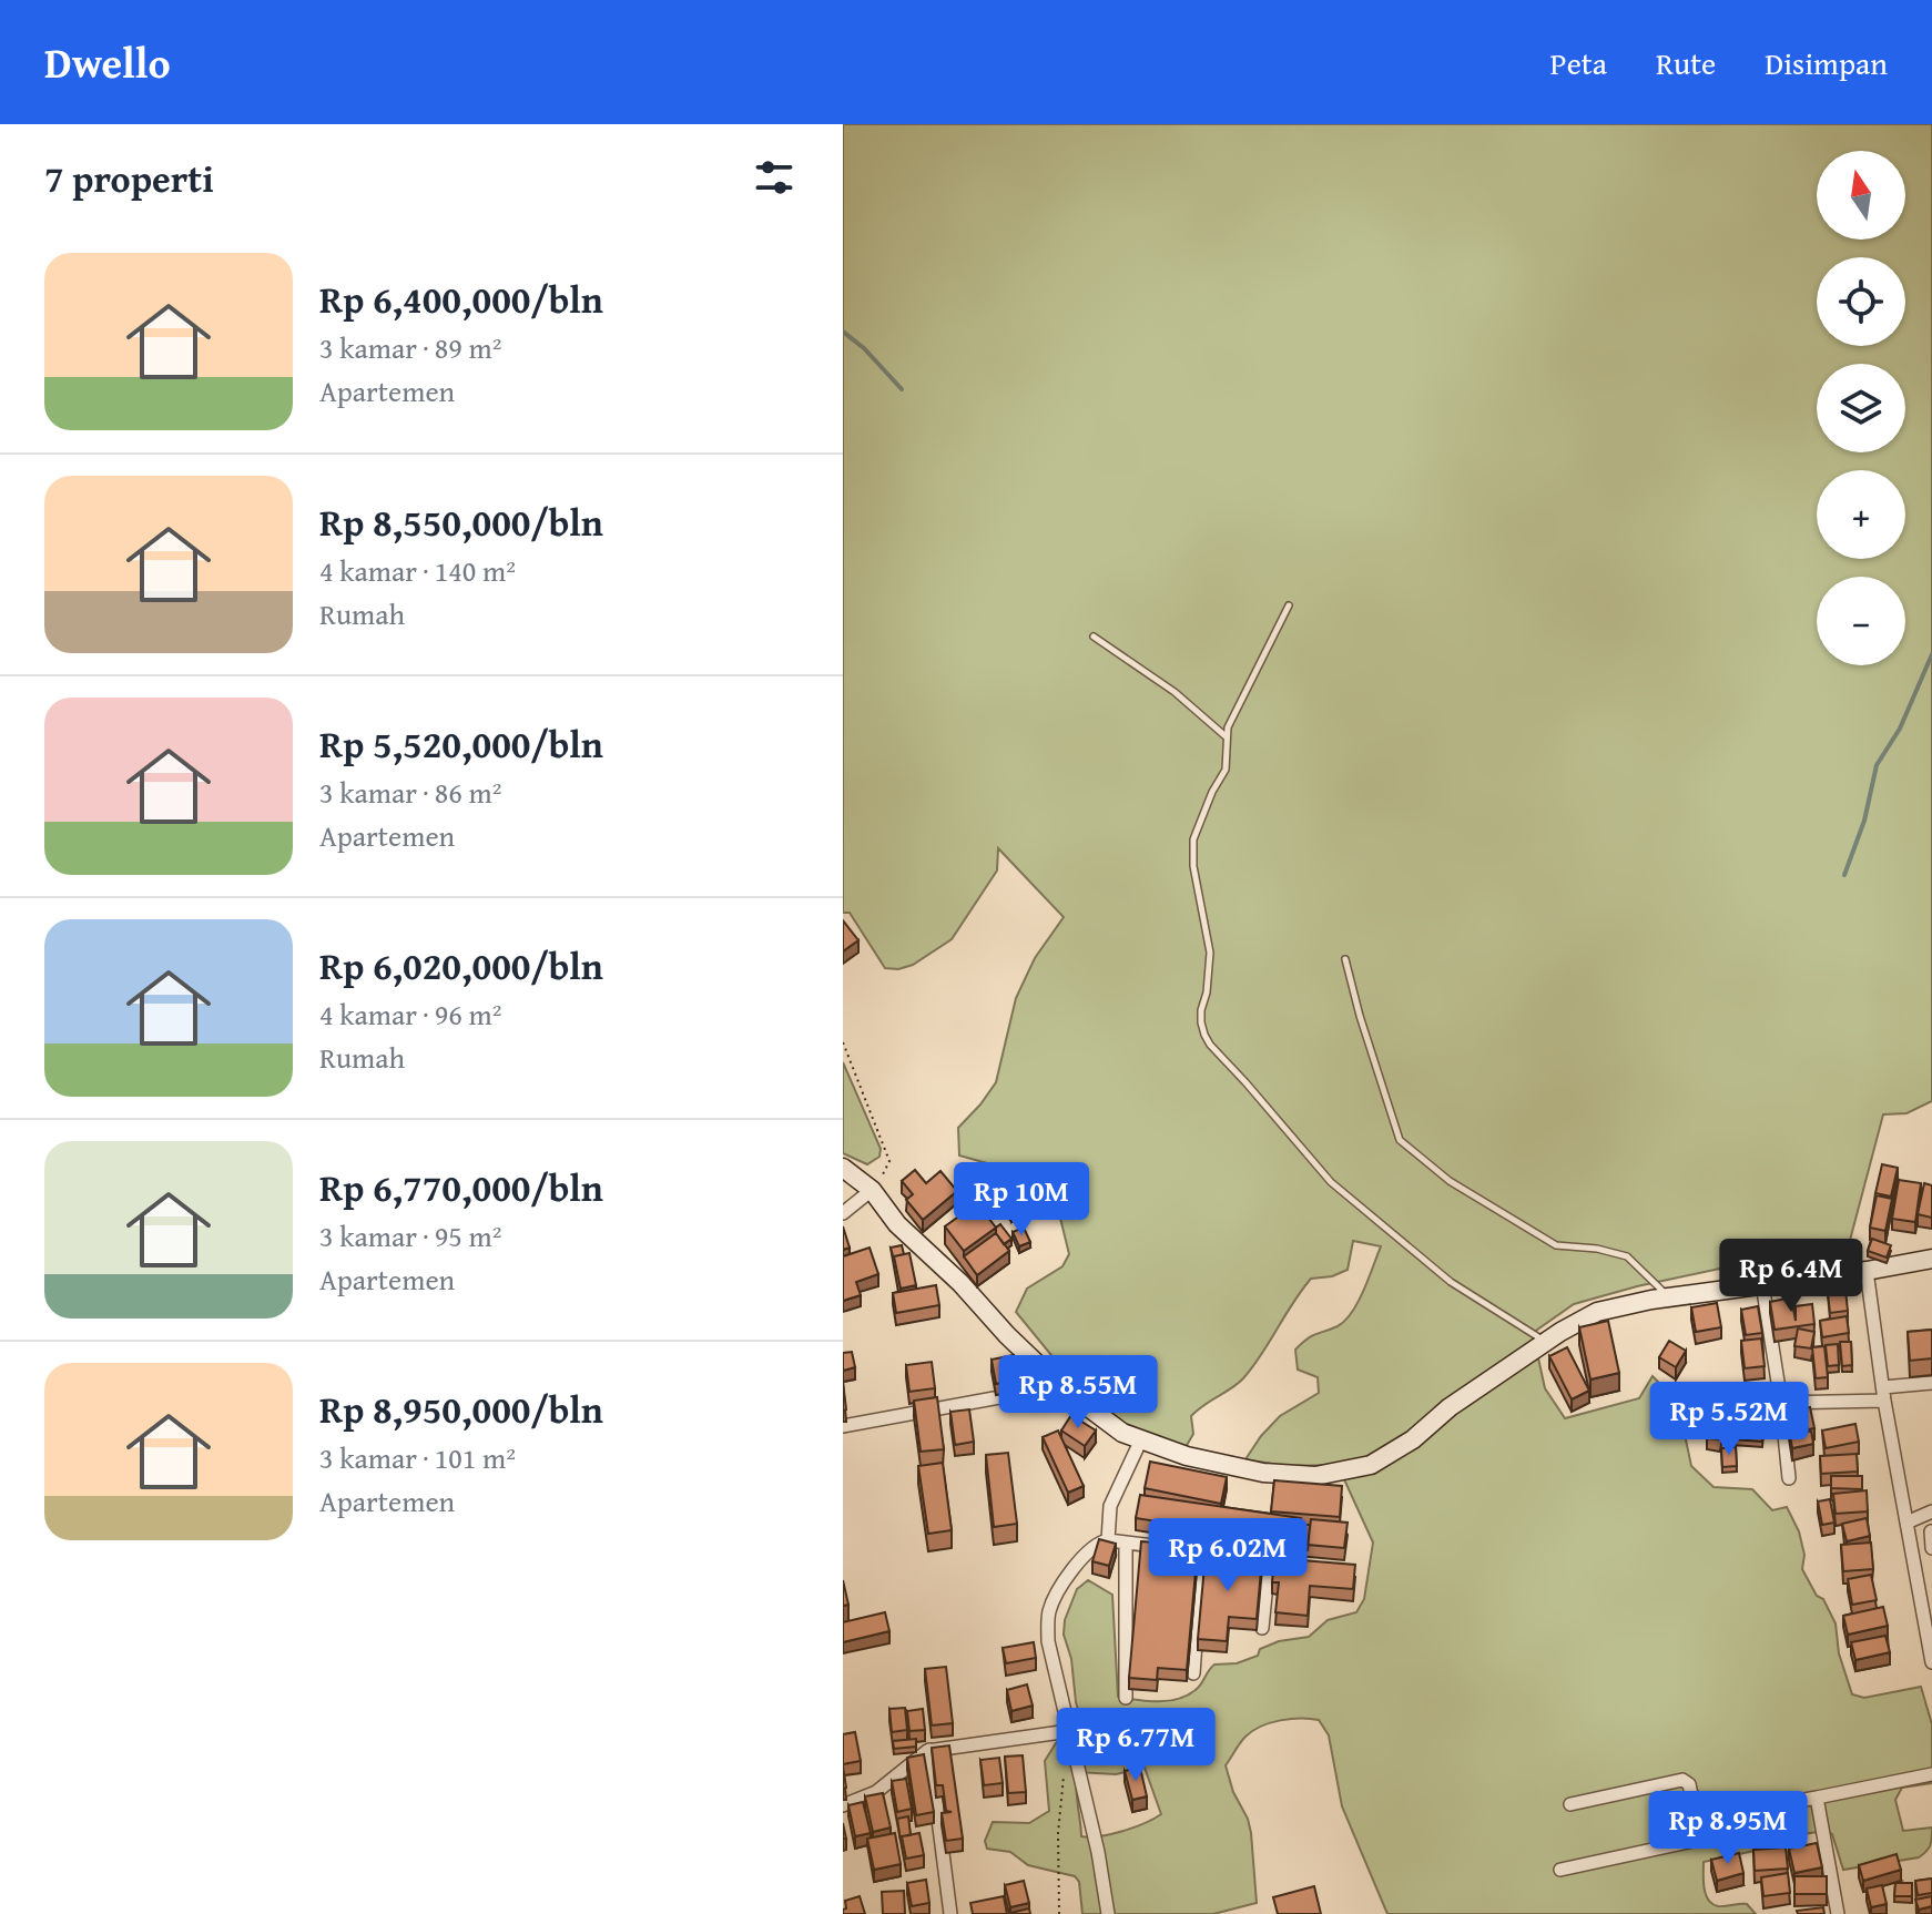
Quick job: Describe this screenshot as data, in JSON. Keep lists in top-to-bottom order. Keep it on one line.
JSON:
{"north":"top","page":{"header":"Dwello","nav":["Peta","Rute","Disimpan"],"heading":"7 properti","map_buttons":["+","−"],"list":[{"name":"Rp 6,400,000/bln","note":"3 kamar · 89 m² · Apartemen"},{"name":"Rp 8,550,000/bln","note":"4 kamar · 140 m² · Rumah"},{"name":"Rp 5,520,000/bln","note":"3 kamar · 86 m² · Apartemen"},{"name":"Rp 6,020,000/bln","note":"4 kamar · 96 m² · Rumah"},{"name":"Rp 6,770,000/bln","note":"3 kamar · 95 m² · Apartemen"},{"name":"Rp 8,950,000/bln","note":"3 kamar · 101 m² · Apartemen"}],"price":["Rp 10M","Rp 6.4M","Rp 8.55M","Rp 5.52M","Rp 6.02M","Rp 6.77M","Rp 8.95M"]}}
